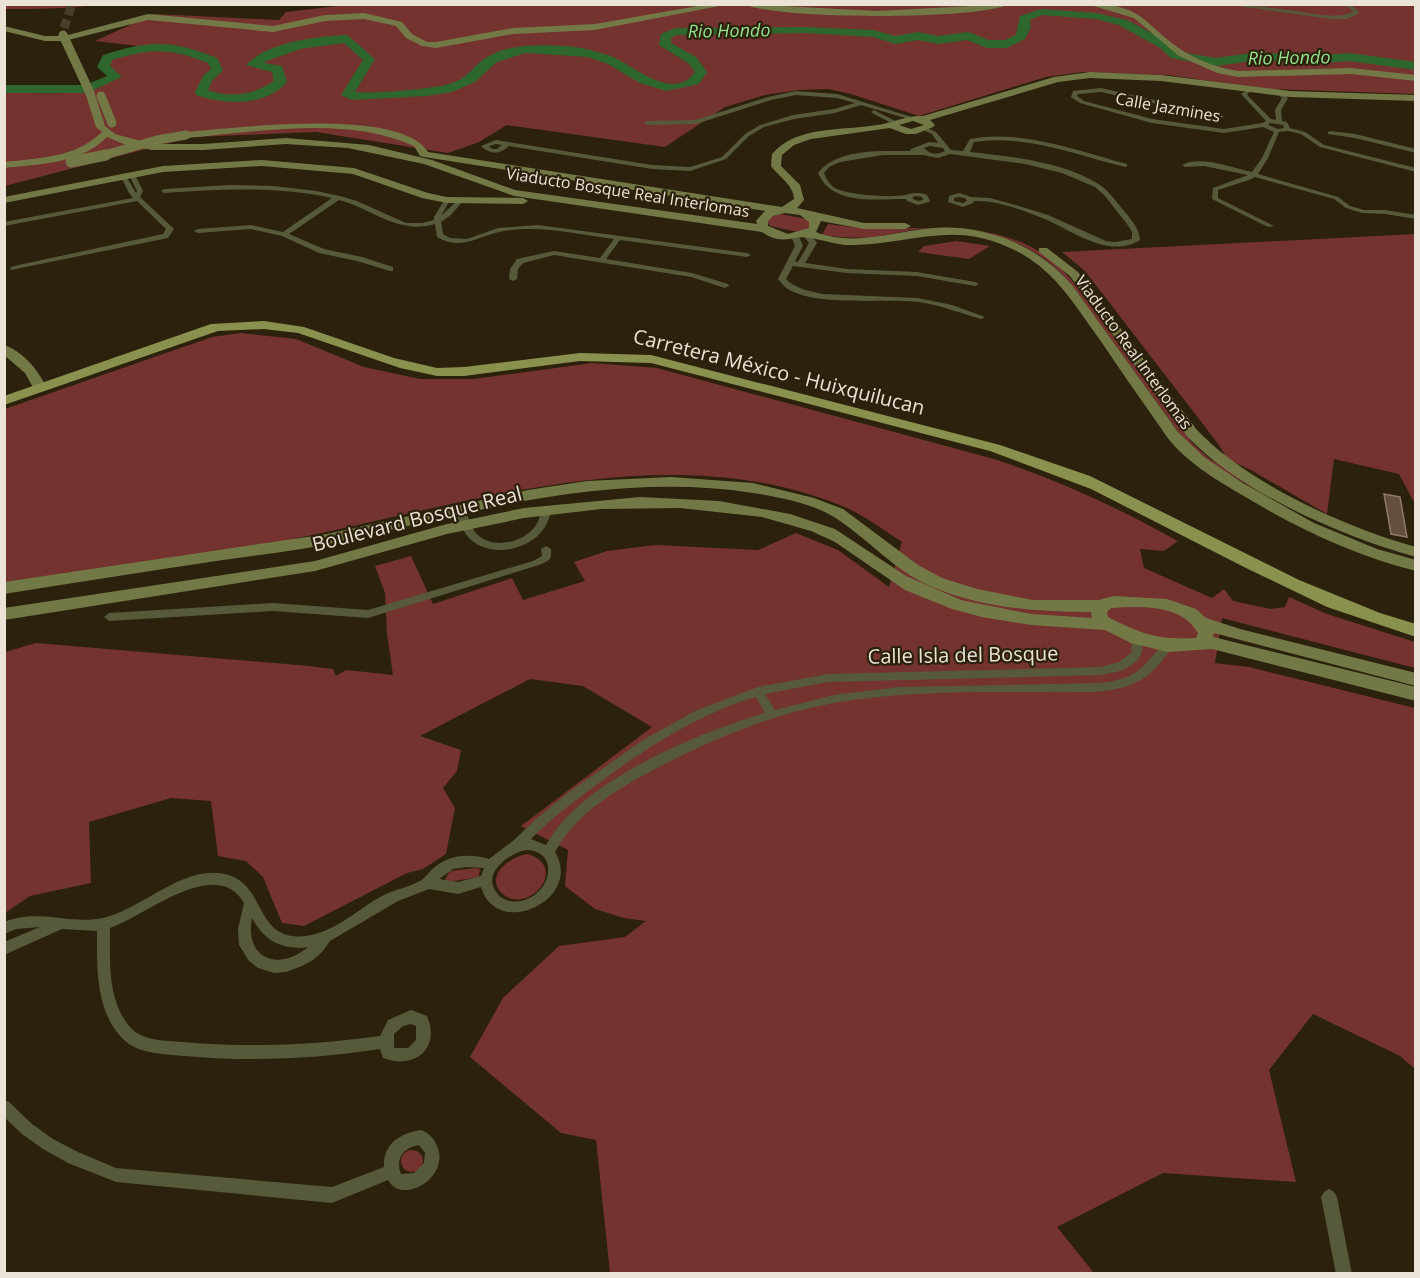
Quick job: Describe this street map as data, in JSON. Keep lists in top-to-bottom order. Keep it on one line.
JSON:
{"streets":{"main road":["Viaducto Bosque Real Interlomas","Viaducto Real Interlomas","Carretera México - Huixquilucan","Boulevard Bosque Real"],"street":["Calle Jazmines","Calle Isla del Bosque"]},"crossings":[["Viaducto Bosque Real Interlomas","Viaducto Real Interlomas"]],"water":["Rio Hondo"]}
